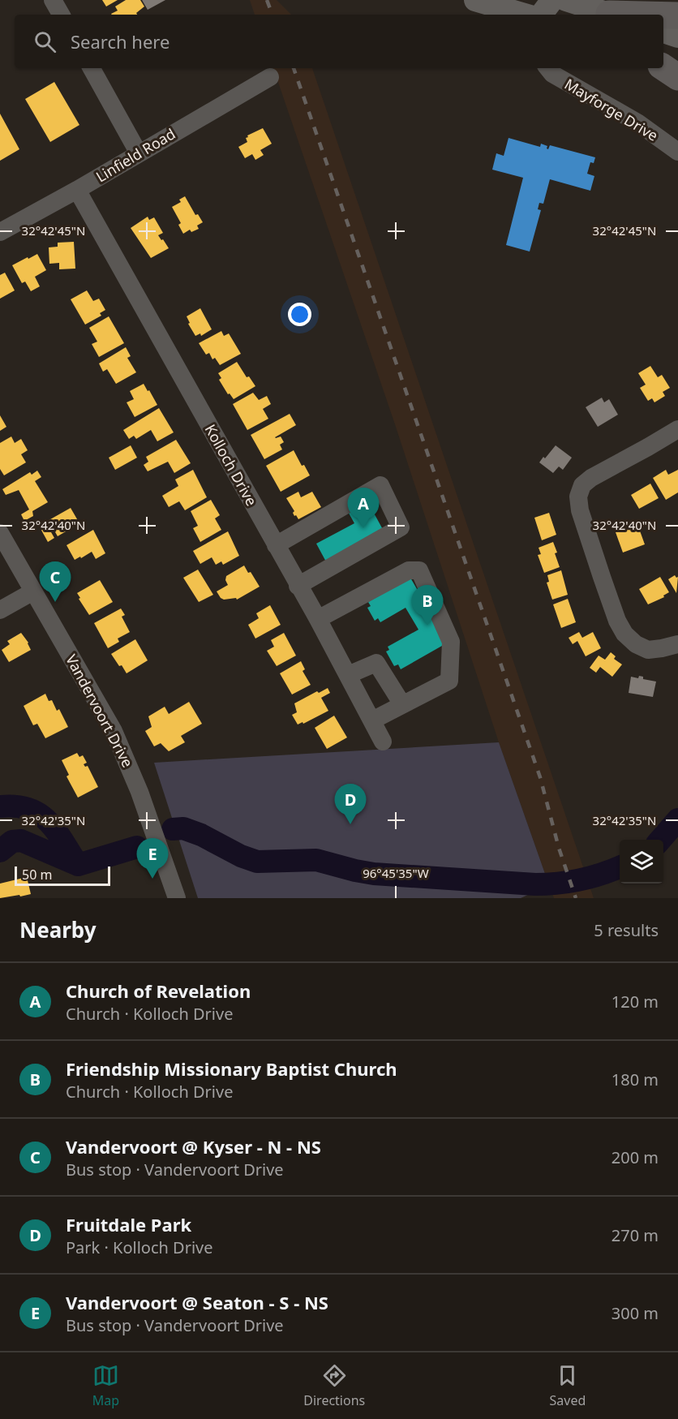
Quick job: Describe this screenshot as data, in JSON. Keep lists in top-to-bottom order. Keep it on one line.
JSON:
{"streets":{"street":["Mayforge Drive","Linfield Road","Kolloch Drive","Vandervoort Drive"]},"crossings":[["Linfield Road","Kolloch Drive"]],"scale_bar":"50 m","page":{"search":"Search here","pins":["A","C","B","D","E"],"scale":"50 m","heading":["Nearby","5 results"],"list":[{"mark":"A","name":"Church of Revelation","note":"Church · Kolloch Drive","value":"120 m"},{"mark":"B","name":"Friendship Missionary Baptist Church","note":"Church · Kolloch Drive","value":"180 m"},{"mark":"C","name":"Vandervoort @ Kyser - N - NS","note":"Bus stop · Vandervoort Drive","value":"200 m"},{"mark":"D","name":"Fruitdale Park","note":"Park · Kolloch Drive","value":"270 m"},{"mark":"E","name":"Vandervoort @ Seaton - S - NS","note":"Bus stop · Vandervoort Drive","value":"300 m"}],"nav":["Map","Directions","Saved"]},"coordinates":["32°42'45\"N","32°42'40\"N","32°42'35\"N","96°45'35\"W"]}
